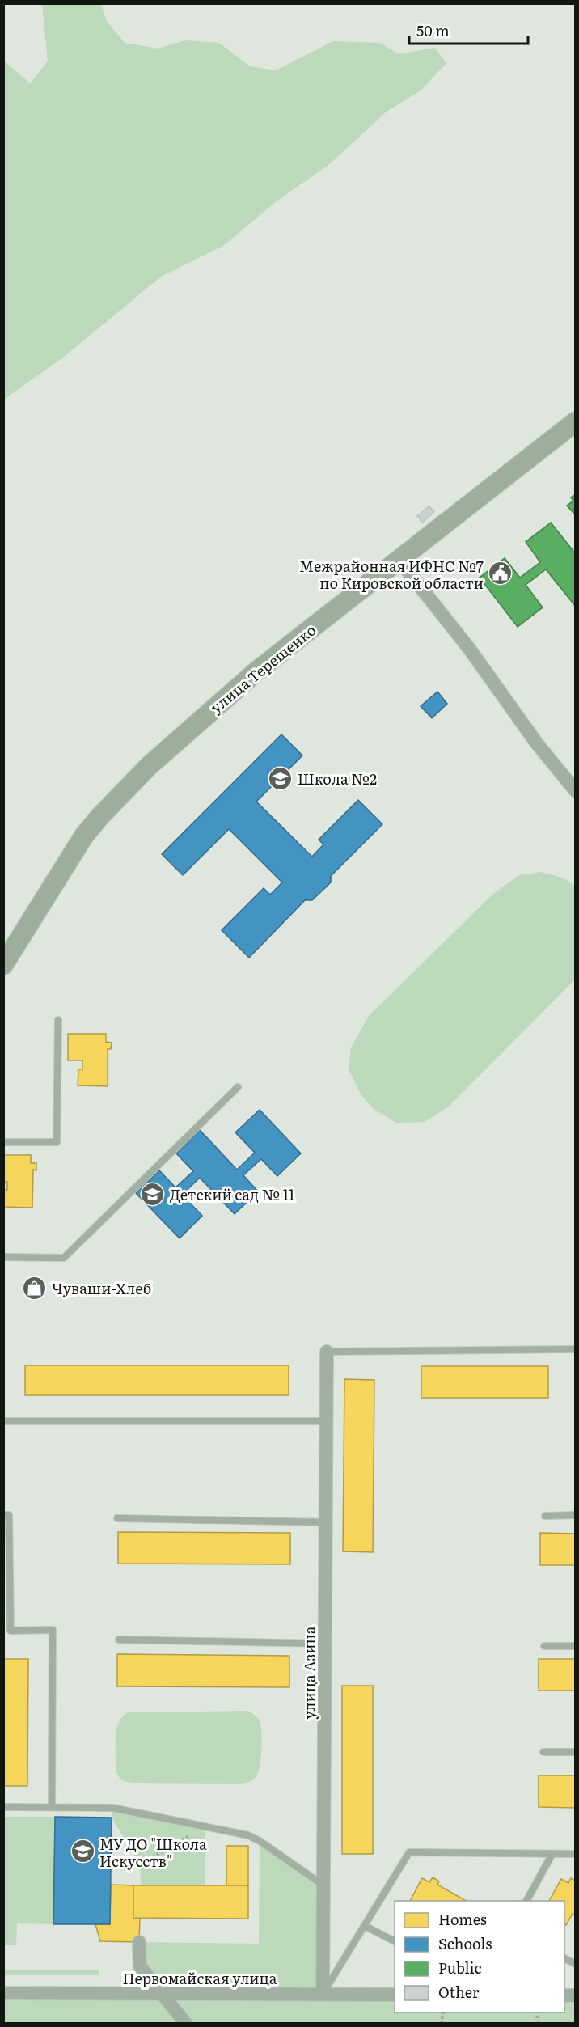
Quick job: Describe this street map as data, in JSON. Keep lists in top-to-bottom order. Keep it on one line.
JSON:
{"streets":{"street":["улица Терещенко","улица Азина","Первомайская улица"]},"crossings":[["улица Азина","Первомайская улица"]],"places":{"public building":["Межрайонная ИФНС №7 по Кировской области"],"school or university":["Школа №2","Детский сад № 11","МУ ДО \"Школа Искусств\""],"shop":["Чуваши-Хлеб"]},"legend":["Homes","Schools","Public","Other"],"scale_bar":"50 m"}
